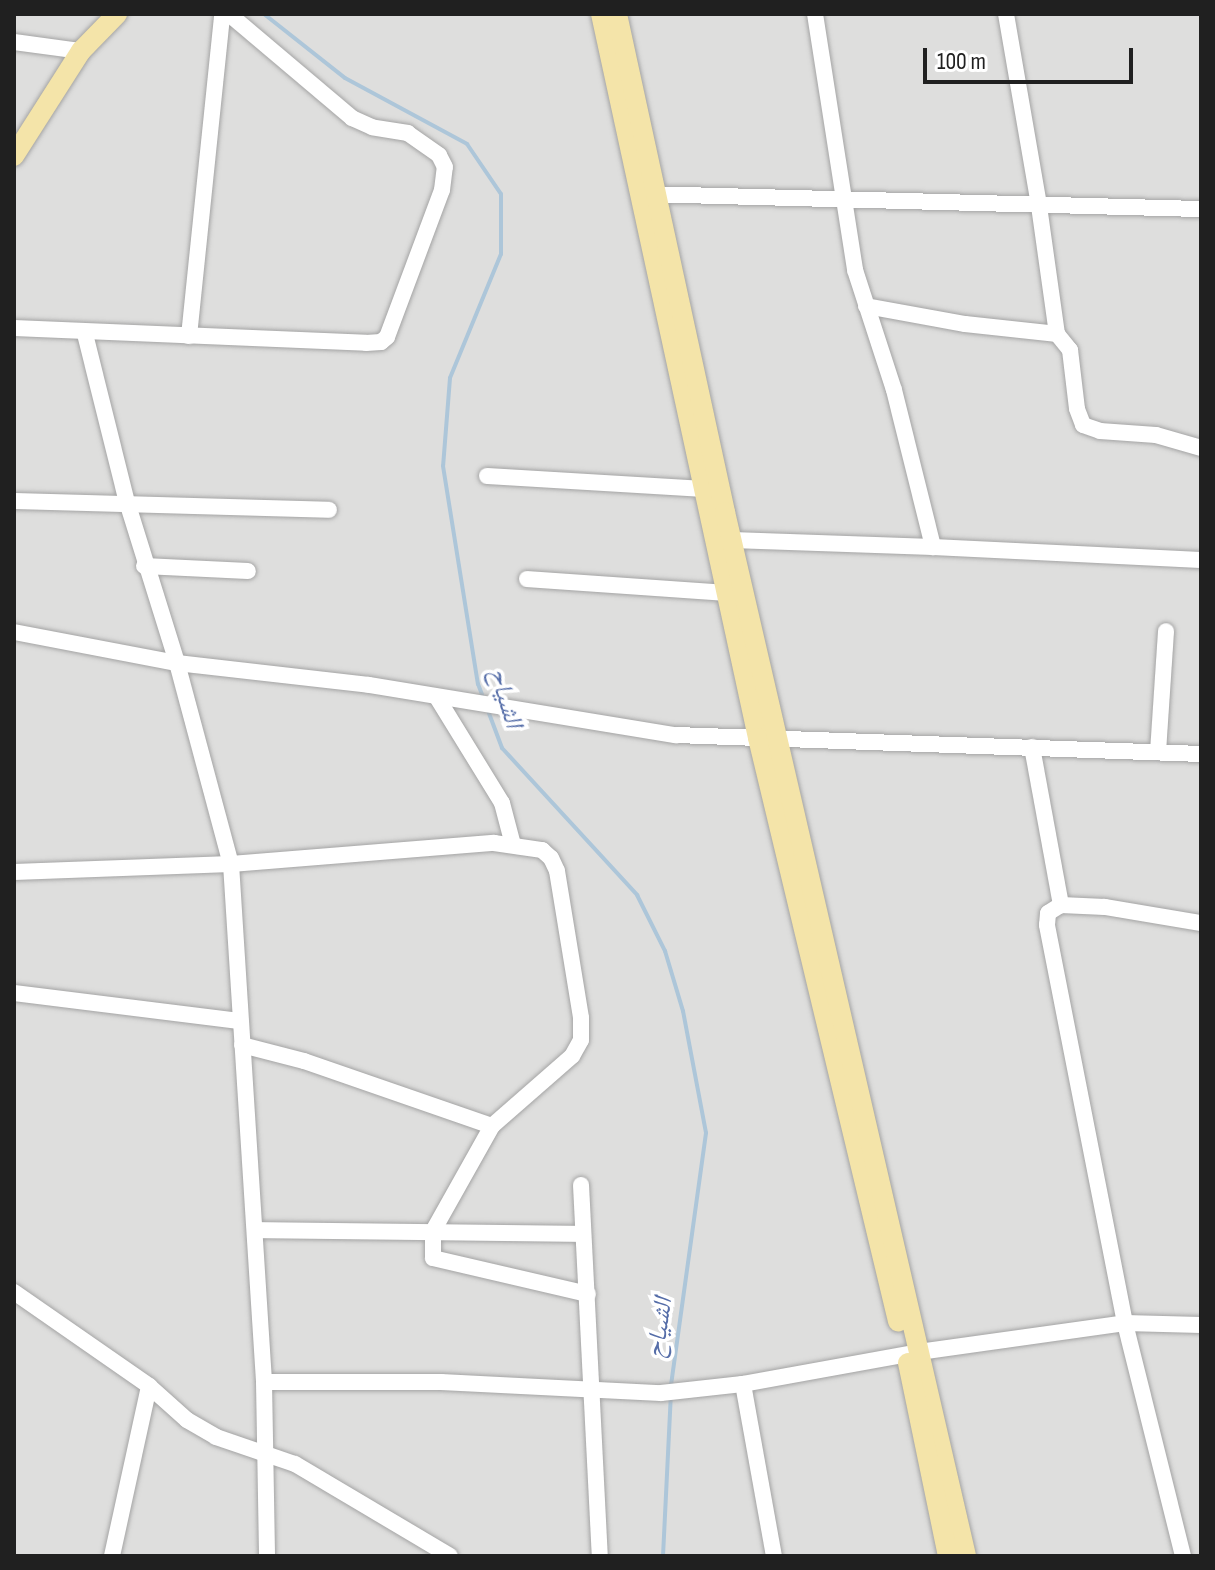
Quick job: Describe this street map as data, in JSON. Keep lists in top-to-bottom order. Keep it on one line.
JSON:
{"water":["الشياح"],"scale_bar":"100 m"}
